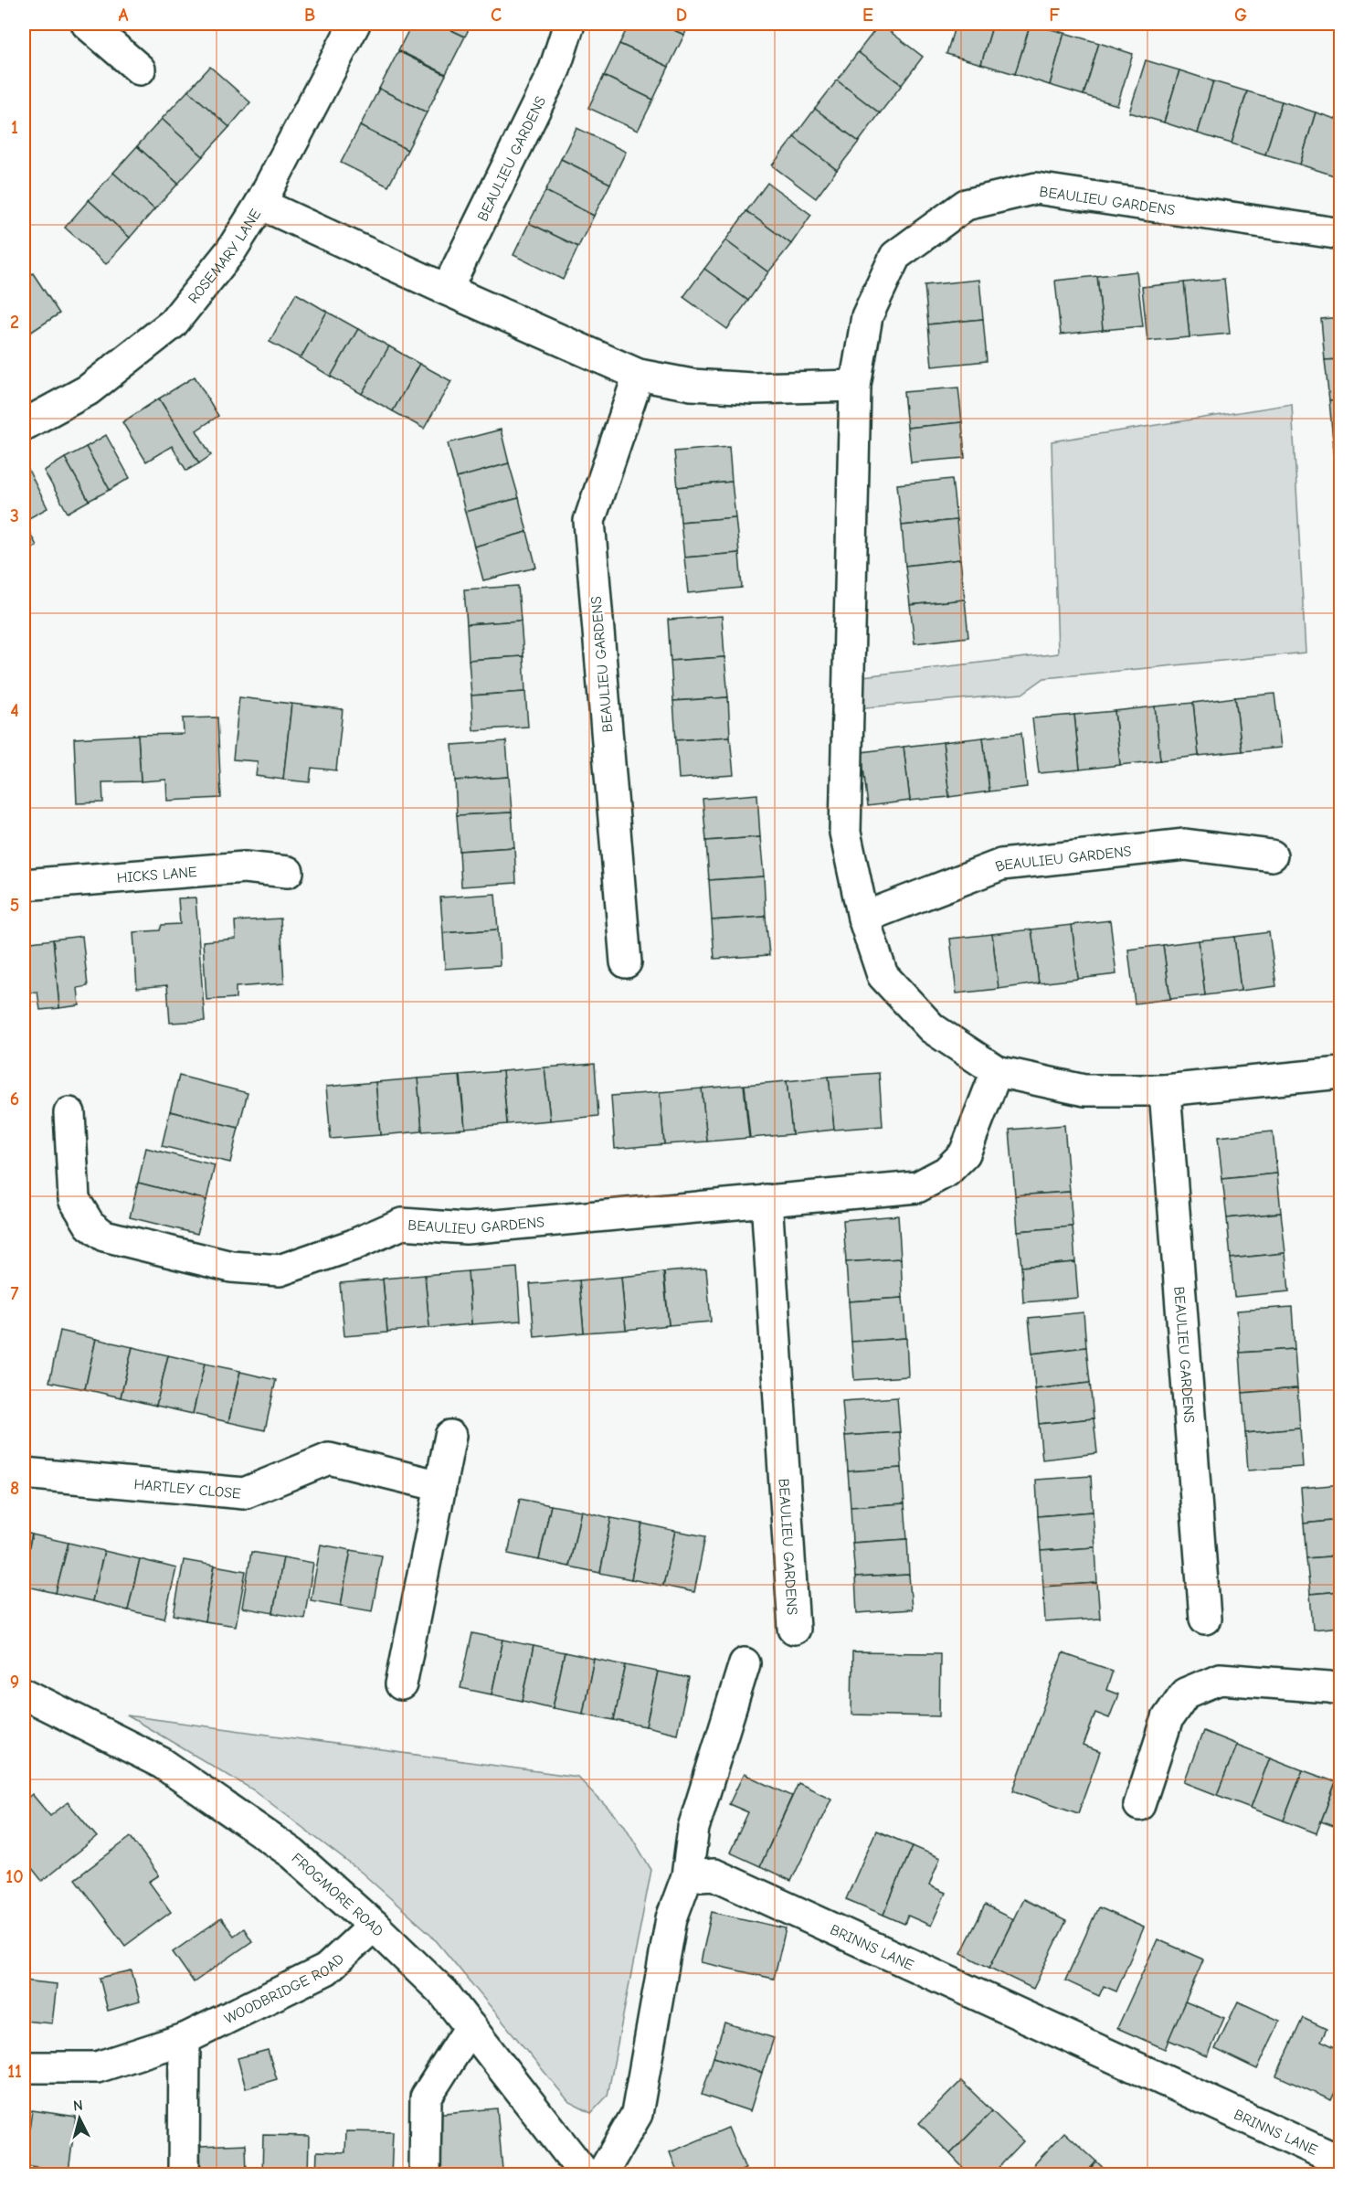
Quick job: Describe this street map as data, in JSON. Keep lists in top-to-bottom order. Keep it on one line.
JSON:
{"streets":{"street":["BEAULIEU GARDENS","ROSEMARY LANE","HICKS LANE","HARTLEY CLOSE","FROGMORE ROAD","BRINNS LANE","WOODBRIDGE ROAD"]},"crossings":[["FROGMORE ROAD","WOODBRIDGE ROAD"]],"north":"top","grid":{"columns":["A","B","C","D","E","F","G"],"rows":["1","2","3","4","5","6","7","8","9","10","11"]}}
